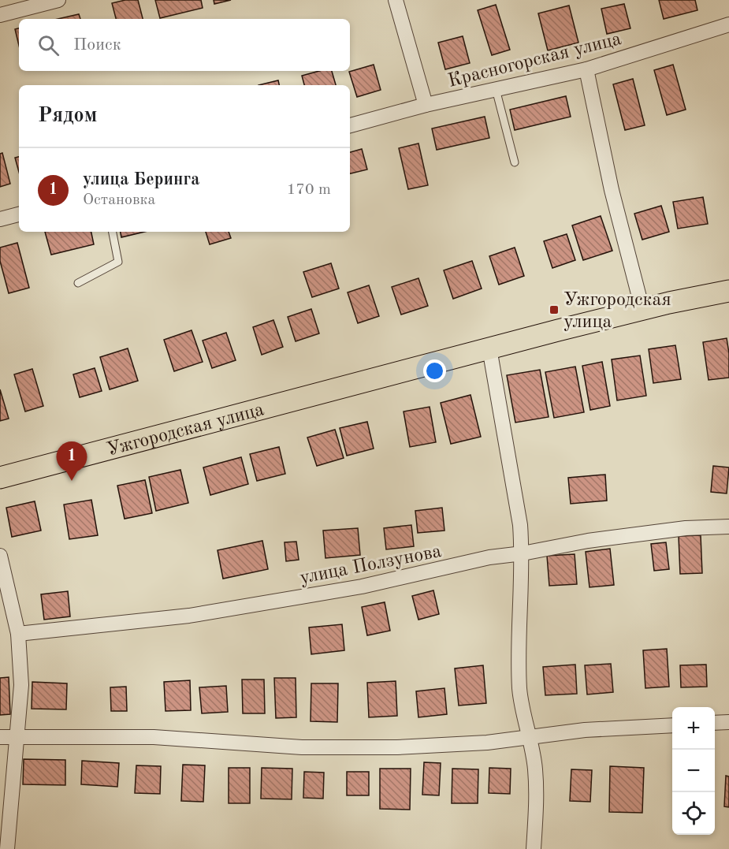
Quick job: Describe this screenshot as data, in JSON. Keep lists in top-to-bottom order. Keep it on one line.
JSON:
{"streets":{"main road":["Ужгородская улица"],"street":["Красногорская улица","улица Ползунова"]},"places":{"transit":["Ужгородская улица"]},"page":{"search":"Поиск","heading":"Рядом","list":[{"mark":"1","name":"улица Беринга","note":"Остановка","value":"170 m"}],"pins":"1","map_buttons":["+","−"]}}
